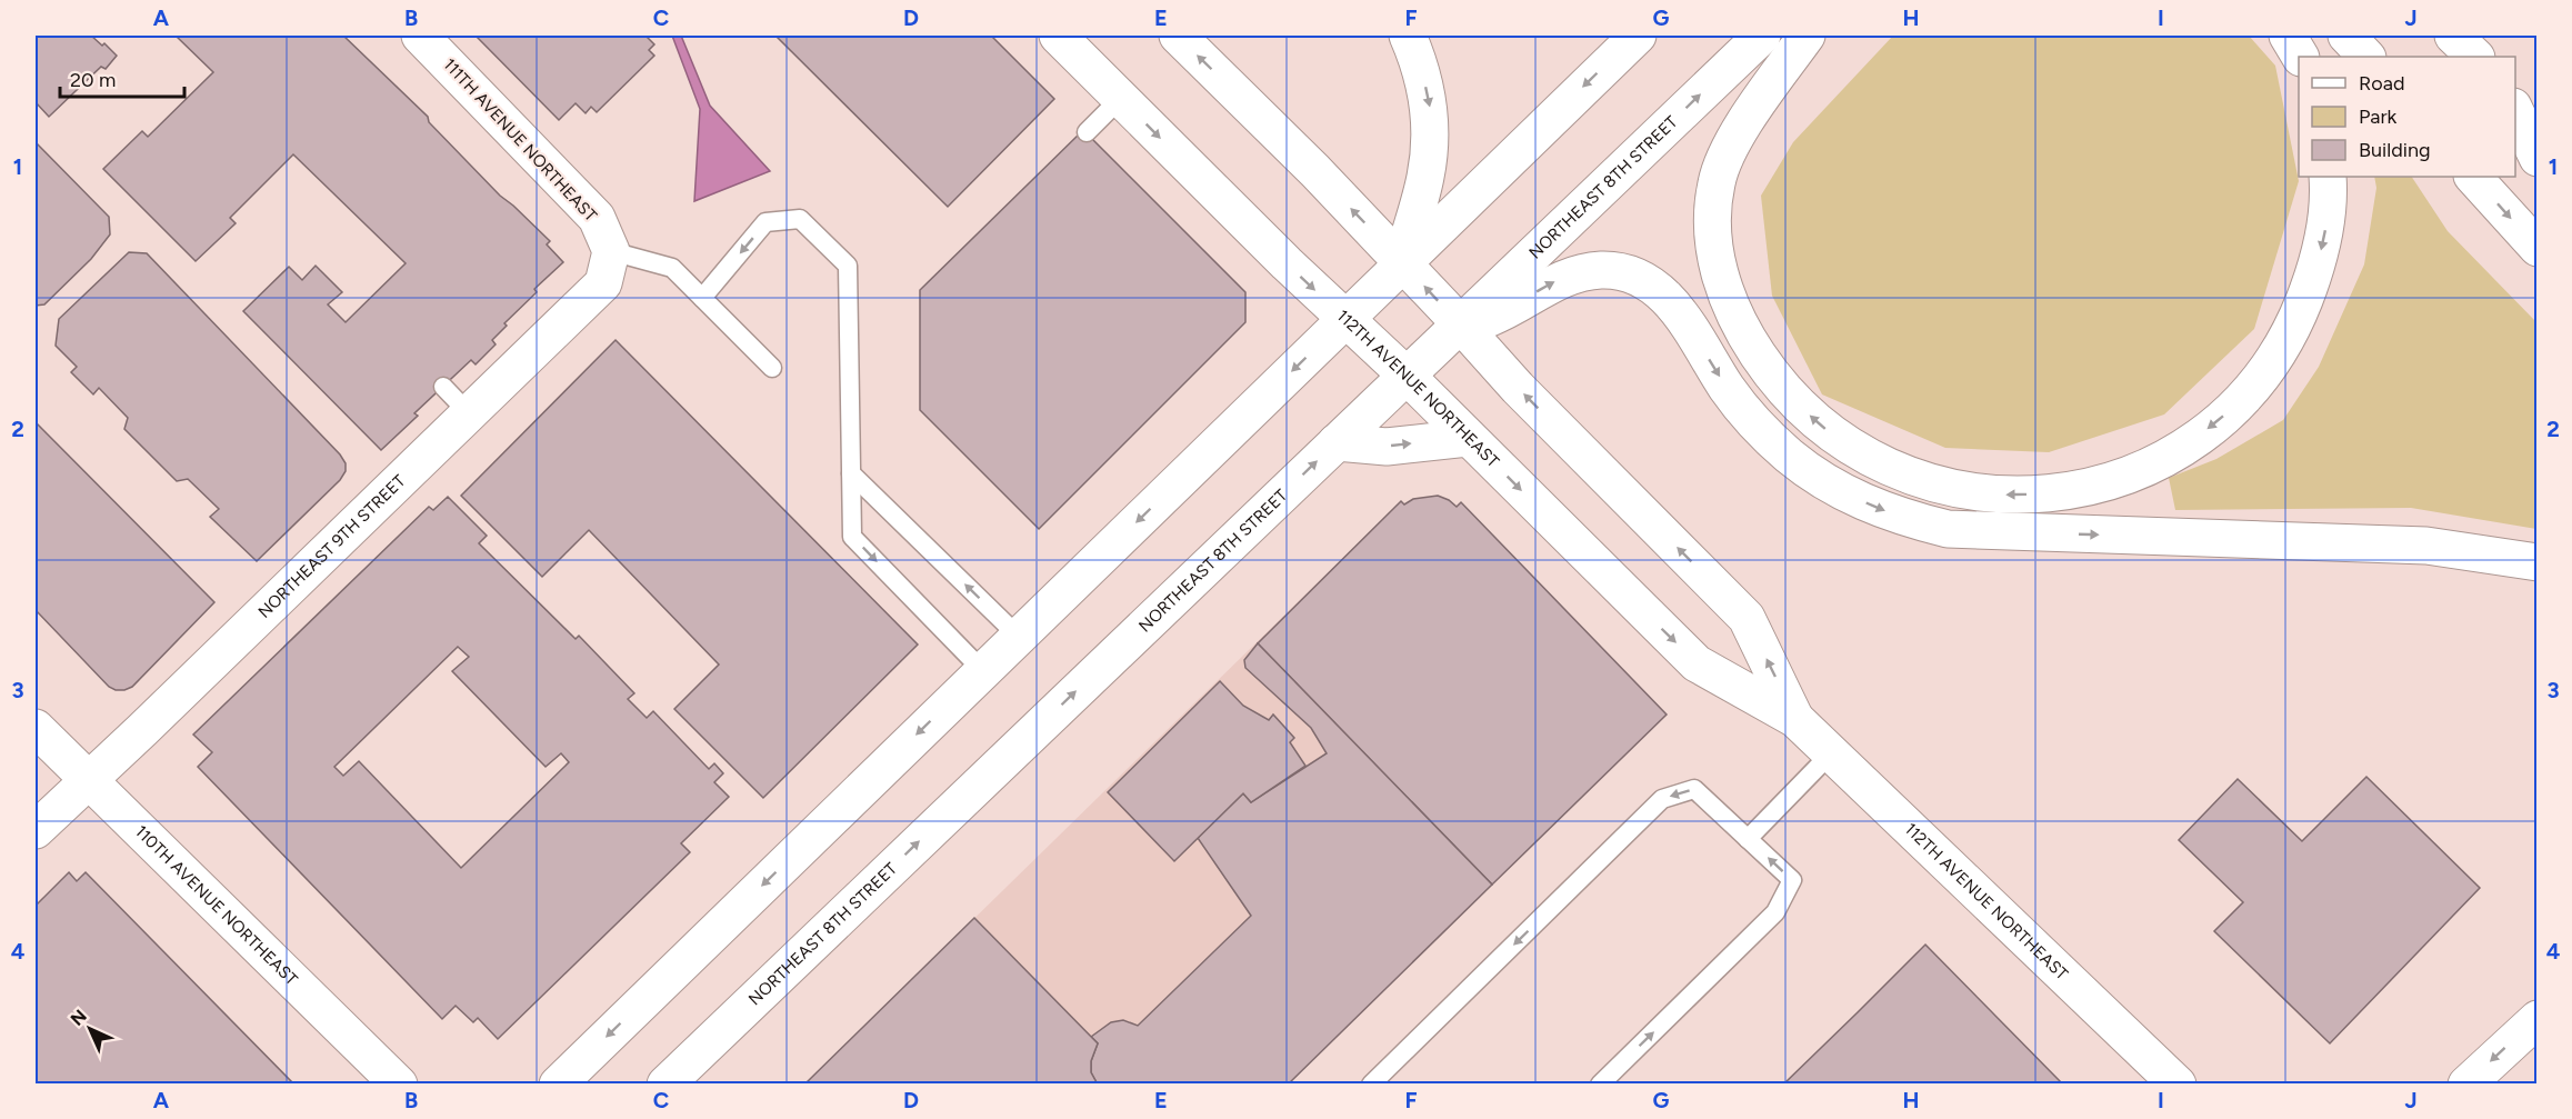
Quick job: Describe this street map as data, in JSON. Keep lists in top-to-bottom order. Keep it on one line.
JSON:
{"streets":{"main road":["111TH AVENUE NORTHEAST","NORTHEAST 8TH STREET","112TH AVENUE NORTHEAST","NORTHEAST 9TH STREET","110TH AVENUE NORTHEAST"]},"crossings":[["111TH AVENUE NORTHEAST","NORTHEAST 9TH STREET"],["NORTHEAST 8TH STREET","112TH AVENUE NORTHEAST"],["NORTHEAST 9TH STREET","110TH AVENUE NORTHEAST"]],"legend":["Road","Park","Building"],"scale_bar":"20 m","north":"top left","grid":{"columns":["A","B","C","D","E","F","G","H","I","J"],"rows":["1","2","3","4"]}}
